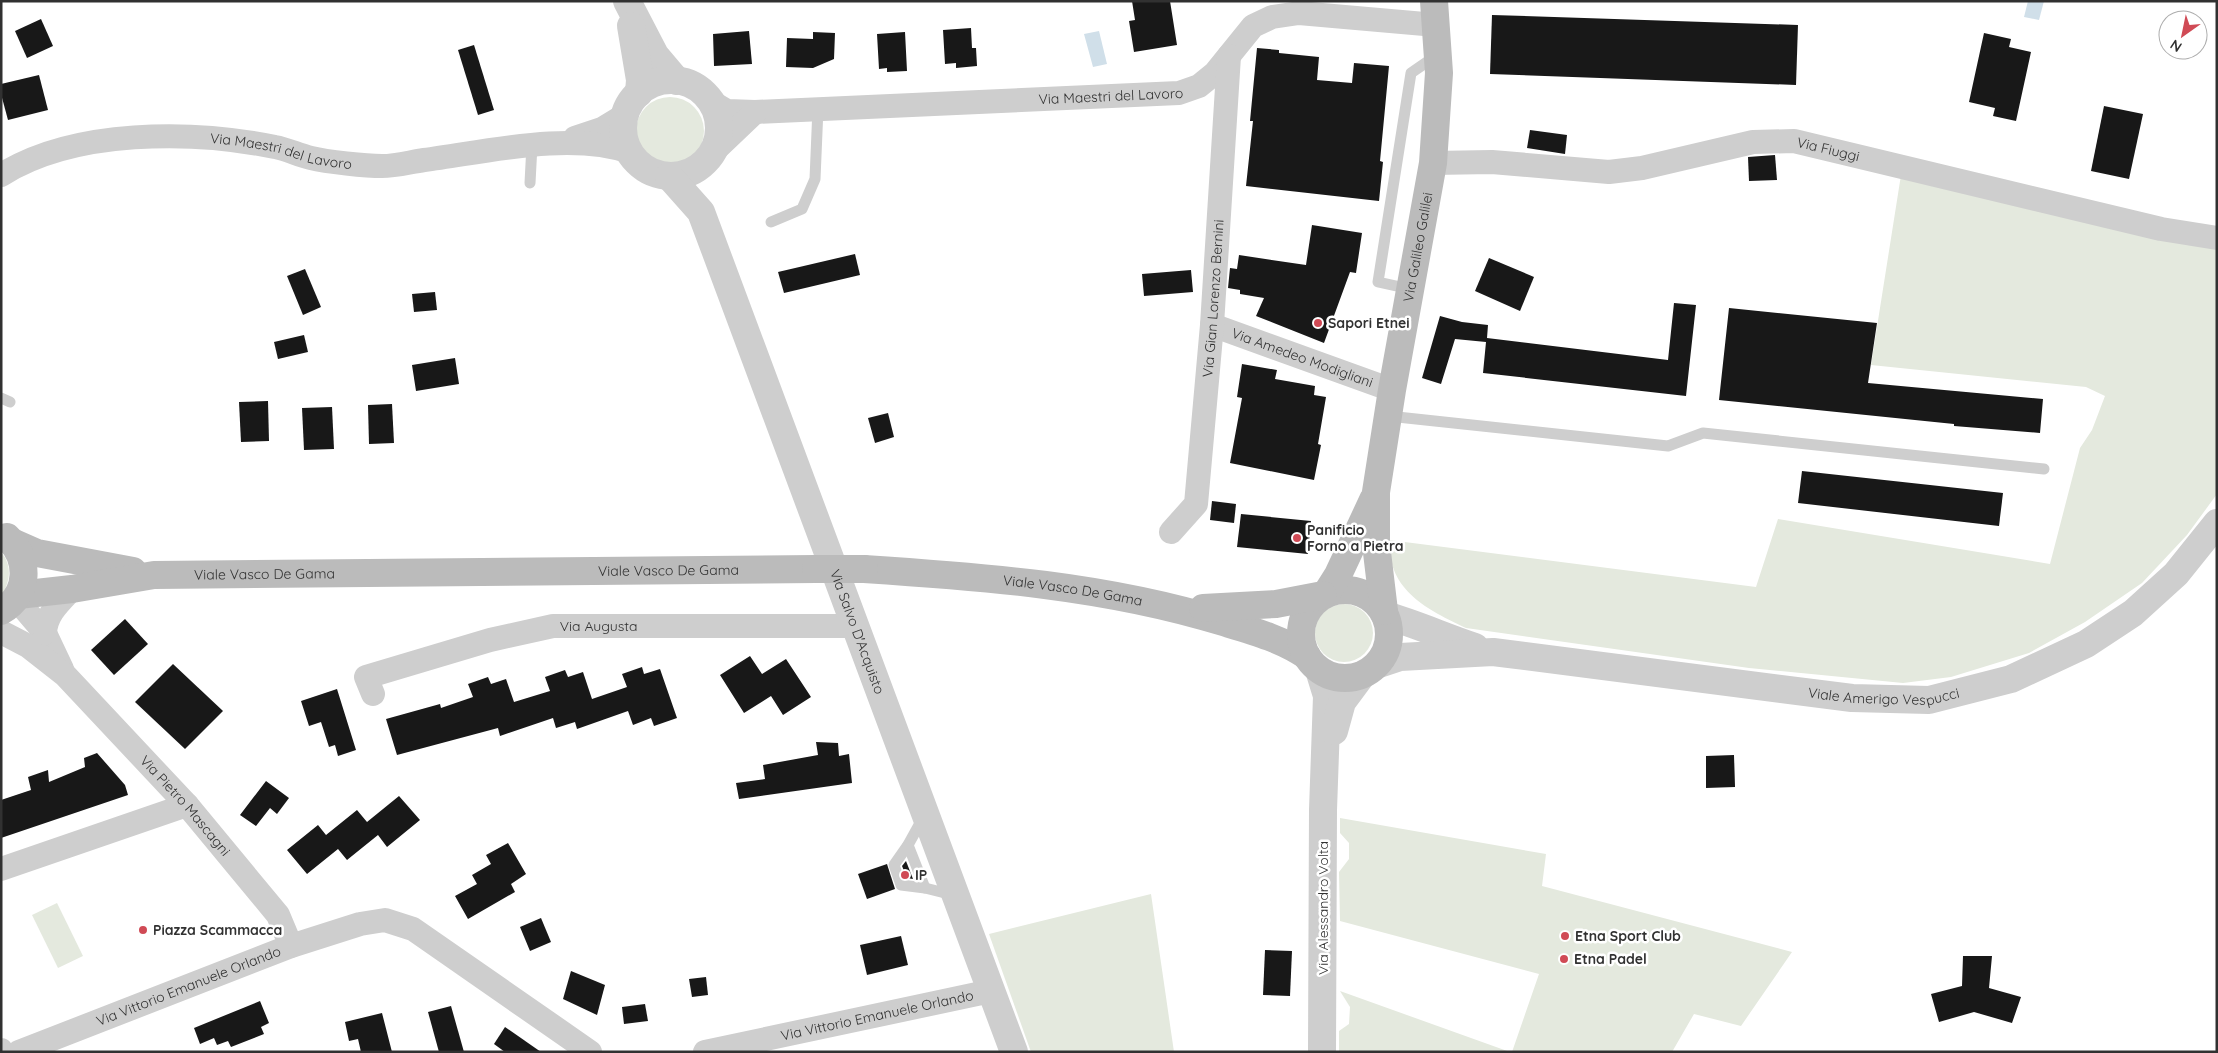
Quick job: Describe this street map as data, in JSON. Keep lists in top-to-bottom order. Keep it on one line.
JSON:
{"streets":{"main road":["Via Galileo Galilei","Viale Vasco De Gama"],"street":["Via Maestri del Lavoro","Via Fiuggi","Via Gian Lorenzo Bernini","Via Amedeo Modigliani","Via Augusta","Via Salvo D'Acquisto","Viale Amerigo Vespucci","Via Pietro Mascagni","Via Alessandro Volta","Via Vittorio Emanuele Orlando"]},"crossings":[["Via Maestri del Lavoro","Via Galileo Galilei"],["Via Maestri del Lavoro","Via Gian Lorenzo Bernini"],["Via Fiuggi","Via Galileo Galilei"],["Via Galileo Galilei","Via Amedeo Modigliani"],["Via Gian Lorenzo Bernini","Via Amedeo Modigliani"],["Via Augusta","Via Salvo D'Acquisto"],["Via Salvo D'Acquisto","Via Vittorio Emanuele Orlando"],["Via Pietro Mascagni","Via Vittorio Emanuele Orlando"]],"places":["Sapori Etnei","Panificio Forno a Pietra","IP","Piazza Scammacca","Etna Sport Club","Etna Padel"],"north":"bottom left"}
